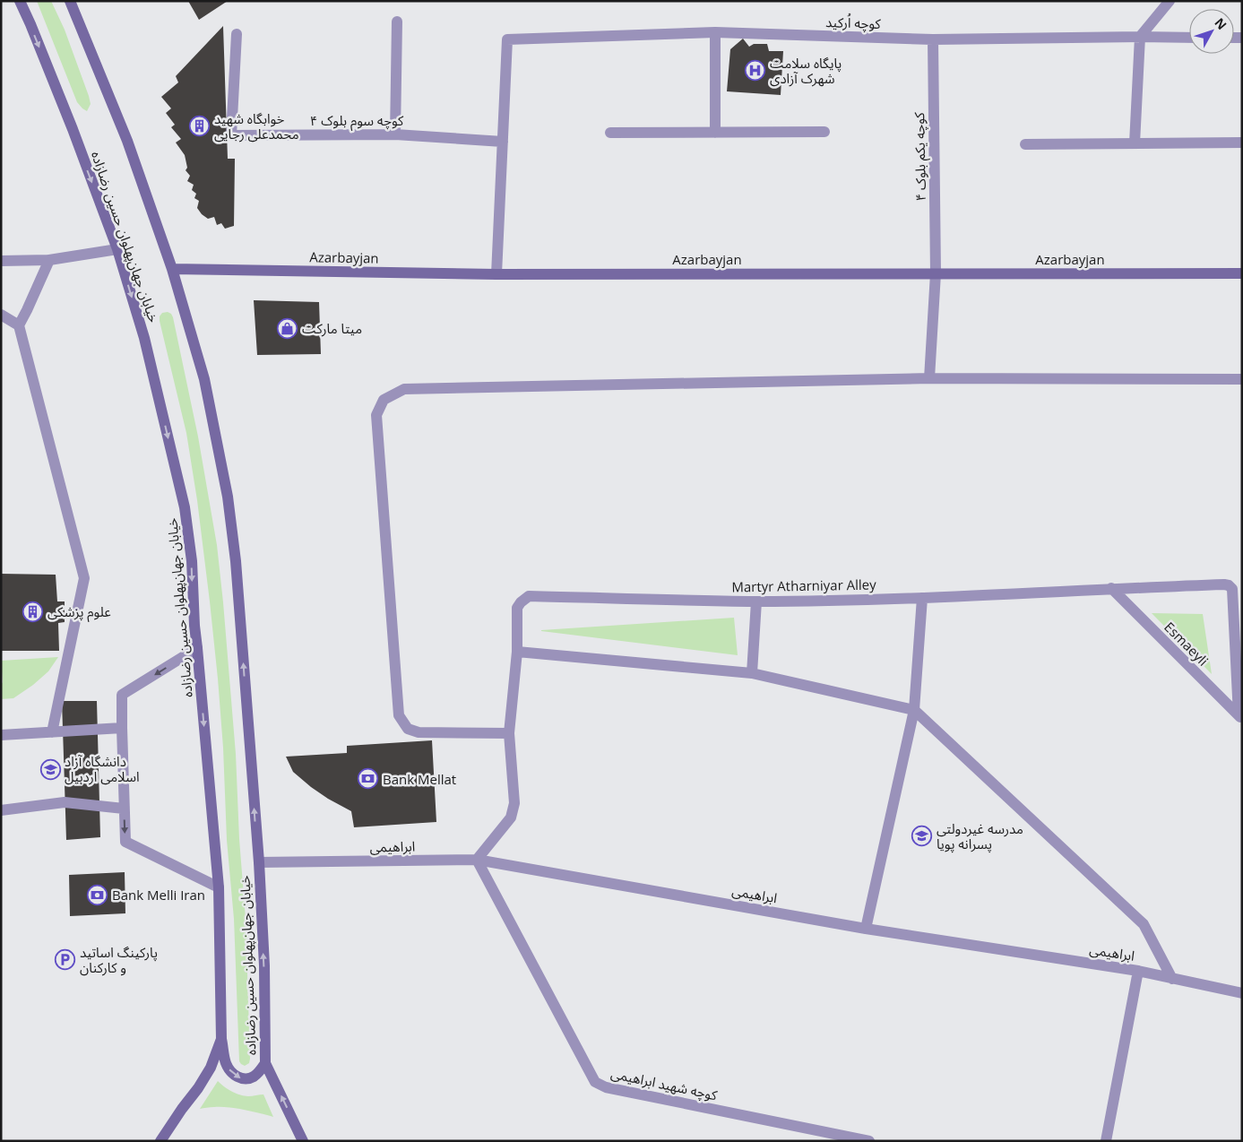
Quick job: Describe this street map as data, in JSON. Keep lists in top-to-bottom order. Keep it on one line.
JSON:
{"streets":{"main road":["خیابان جهان‌پهلوان حسین رضا‌زاده","Azarbayjan"],"street":["کوچه اُرکید","کوچه سوم بلوک ۴","کوچه یکم بلوک ۴","Martyr Atharniyar Alley","Esmaeyli","ابراهیمی","کوچه شهید ابراهیمی"]},"crossings":[["کوچه اُرکید","کوچه سوم بلوک ۴"],["کوچه اُرکید","کوچه یکم بلوک ۴"],["کوچه یکم بلوک ۴","Azarbayjan"],["خیابان جهان‌پهلوان حسین رضا‌زاده","Azarbayjan"],["خیابان جهان‌پهلوان حسین رضا‌زاده","ابراهیمی"],["Martyr Atharniyar Alley","Esmaeyli"],["Martyr Atharniyar Alley","ابراهیمی"],["Martyr Atharniyar Alley","کوچه شهید ابراهیمی"],["ابراهیمی","کوچه شهید ابراهیمی"]],"places":{"hospital":["پایگاه سلامت شهرک آزادی"],"building":["خوابگاه شهید محمدعلی رجایی","علوم پزشکی"],"shop":["میتا مارکت"],"school or university":["دانشگاه آزاد اسلامی اردبیل","مدرسه غیردولتی پسرانه پویا"],"bank":["Bank Mellat","Bank Melli Iran"],"parking":["پارکینگ اساتید و کارکنان"]},"north":"top right"}
